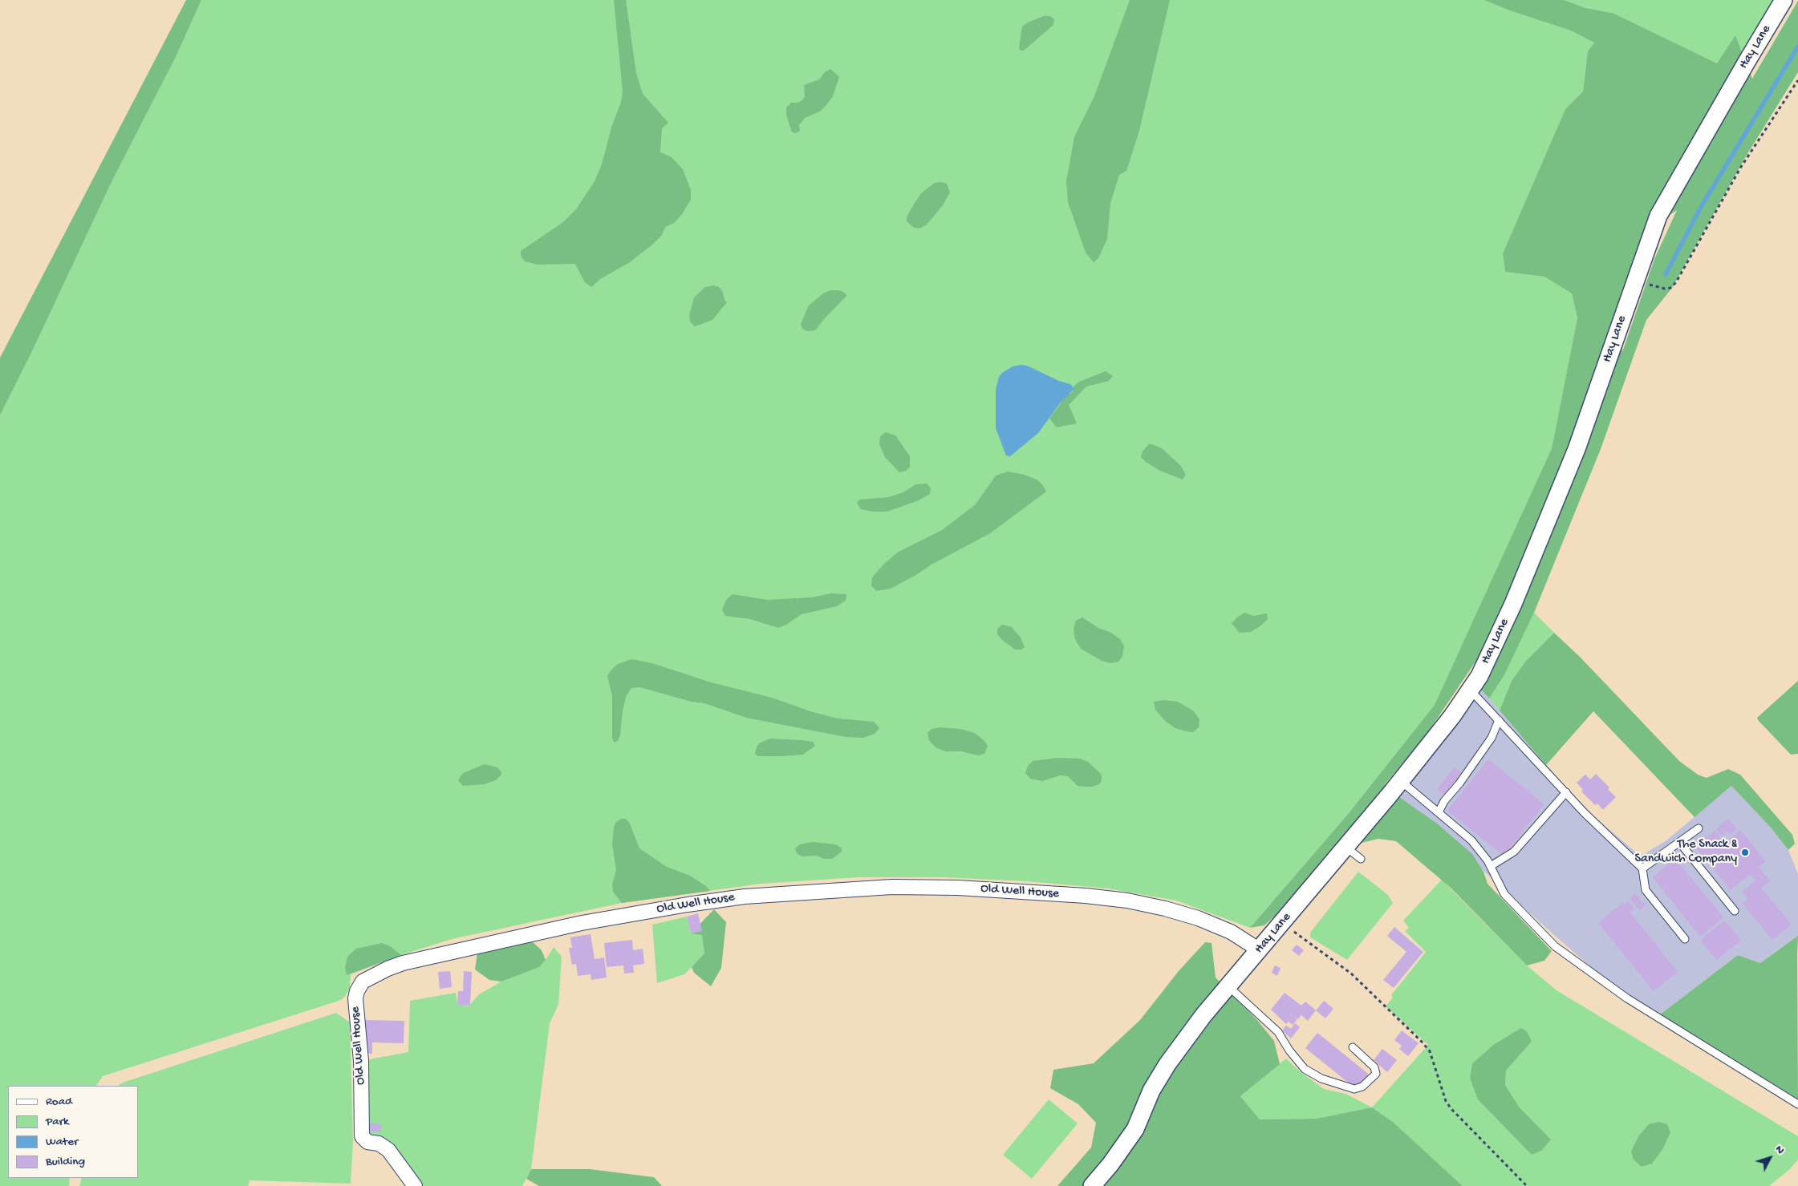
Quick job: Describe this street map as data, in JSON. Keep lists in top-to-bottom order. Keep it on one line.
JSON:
{"streets":{"street":["Hay Lane","Old Well House"]},"crossings":[["Hay Lane","Old Well House"]],"places":["The Snack & Sandwich Company"],"legend":["Road","Park","Water","Building"],"north":"top right"}
